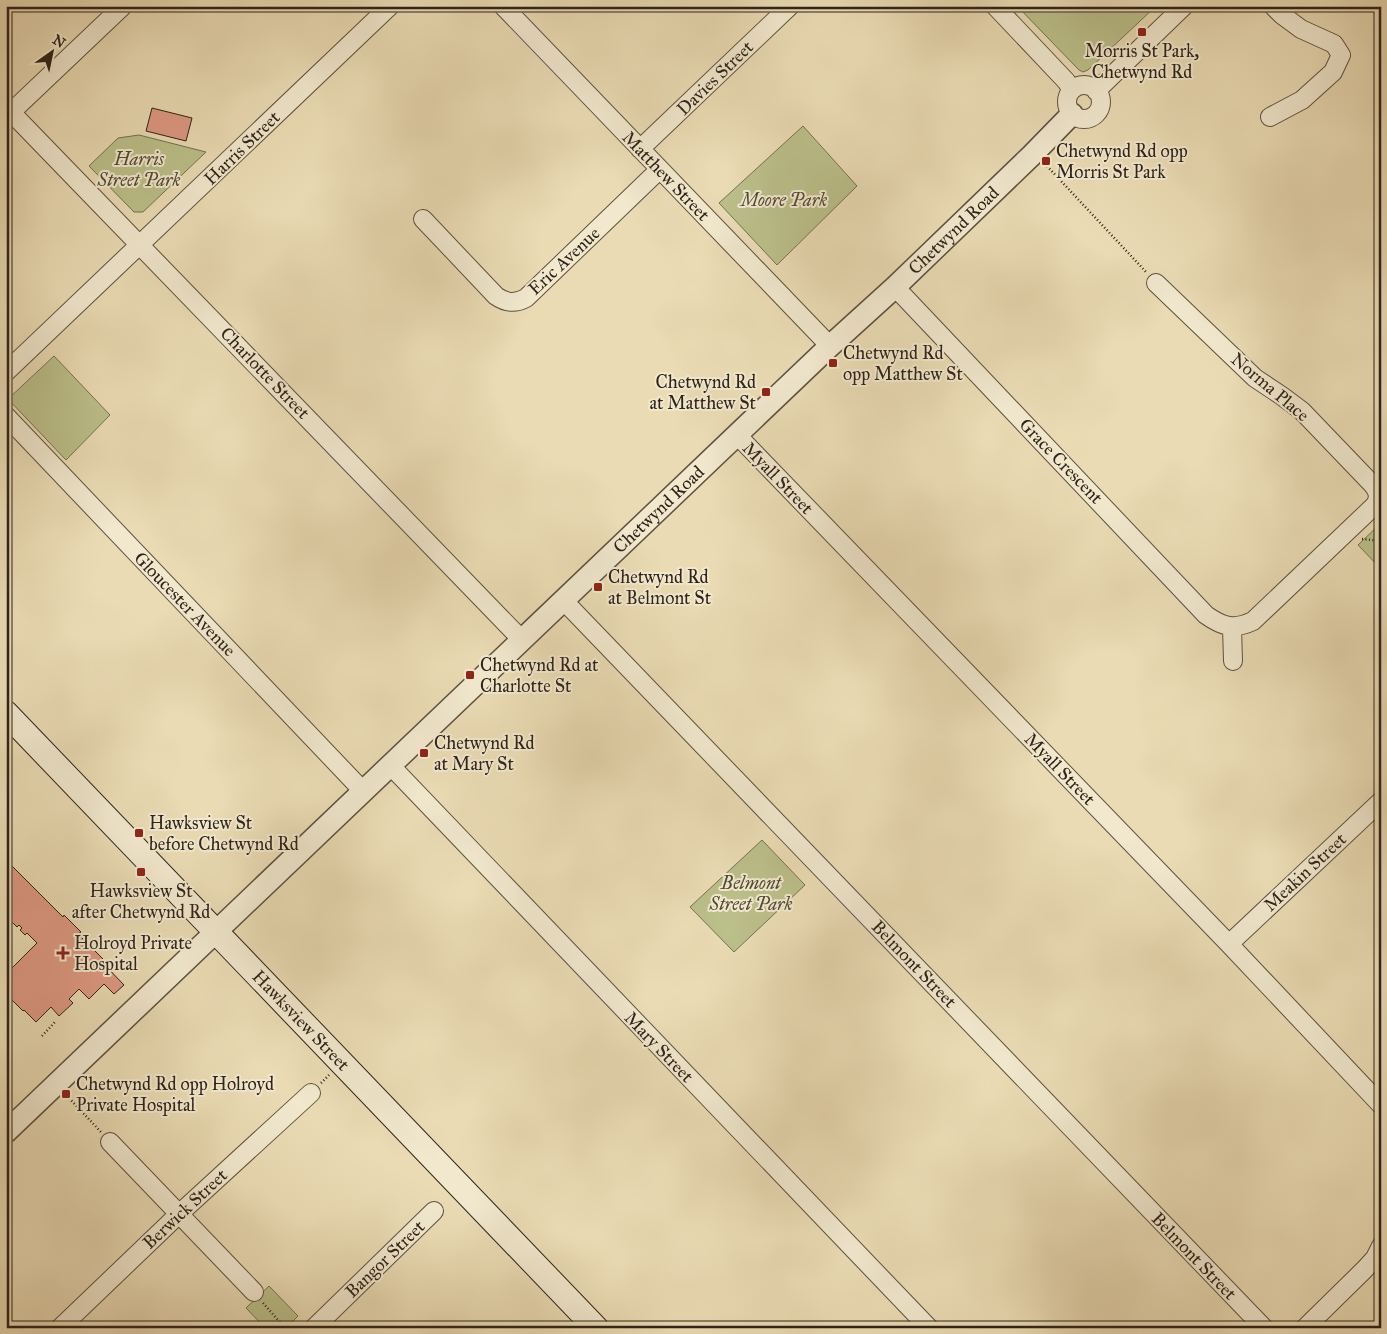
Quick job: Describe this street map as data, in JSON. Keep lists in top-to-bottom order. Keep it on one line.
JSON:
{"streets":{"main road":["Hawksview Street"],"street":["Davies Street","Harris Street","Matthew Street","Chetwynd Road","Eric Avenue","Charlotte Street","Norma Place","Grace Crescent","Myall Street","Gloucester Avenue","Meakin Street","Belmont Street","Mary Street","Berwick Street","Bangor Street"]},"crossings":[["Davies Street","Matthew Street"],["Harris Street","Charlotte Street"],["Matthew Street","Chetwynd Road"],["Matthew Street","Eric Avenue"],["Chetwynd Road","Charlotte Street"],["Chetwynd Road","Grace Crescent"],["Chetwynd Road","Myall Street"],["Chetwynd Road","Gloucester Avenue"],["Chetwynd Road","Belmont Street"],["Chetwynd Road","Hawksview Street"],["Chetwynd Road","Mary Street"],["Norma Place","Grace Crescent"],["Myall Street","Meakin Street"]],"parks":["Harris Street Park","Moore Park","Belmont Street Park"],"places":{"transit":["Morris St Park, Chetwynd Rd","Chetwynd Rd opp Morris St Park","Chetwynd Rd opp Matthew St","Chetwynd Rd at Matthew St","Chetwynd Rd at Belmont St","Chetwynd Rd at Charlotte St","Chetwynd Rd at Mary St","Hawksview St before Chetwynd Rd","Hawksview St after Chetwynd Rd","Chetwynd Rd opp Holroyd Private Hospital"],"health":["Holroyd Private Hospital"]},"north":"top right"}
